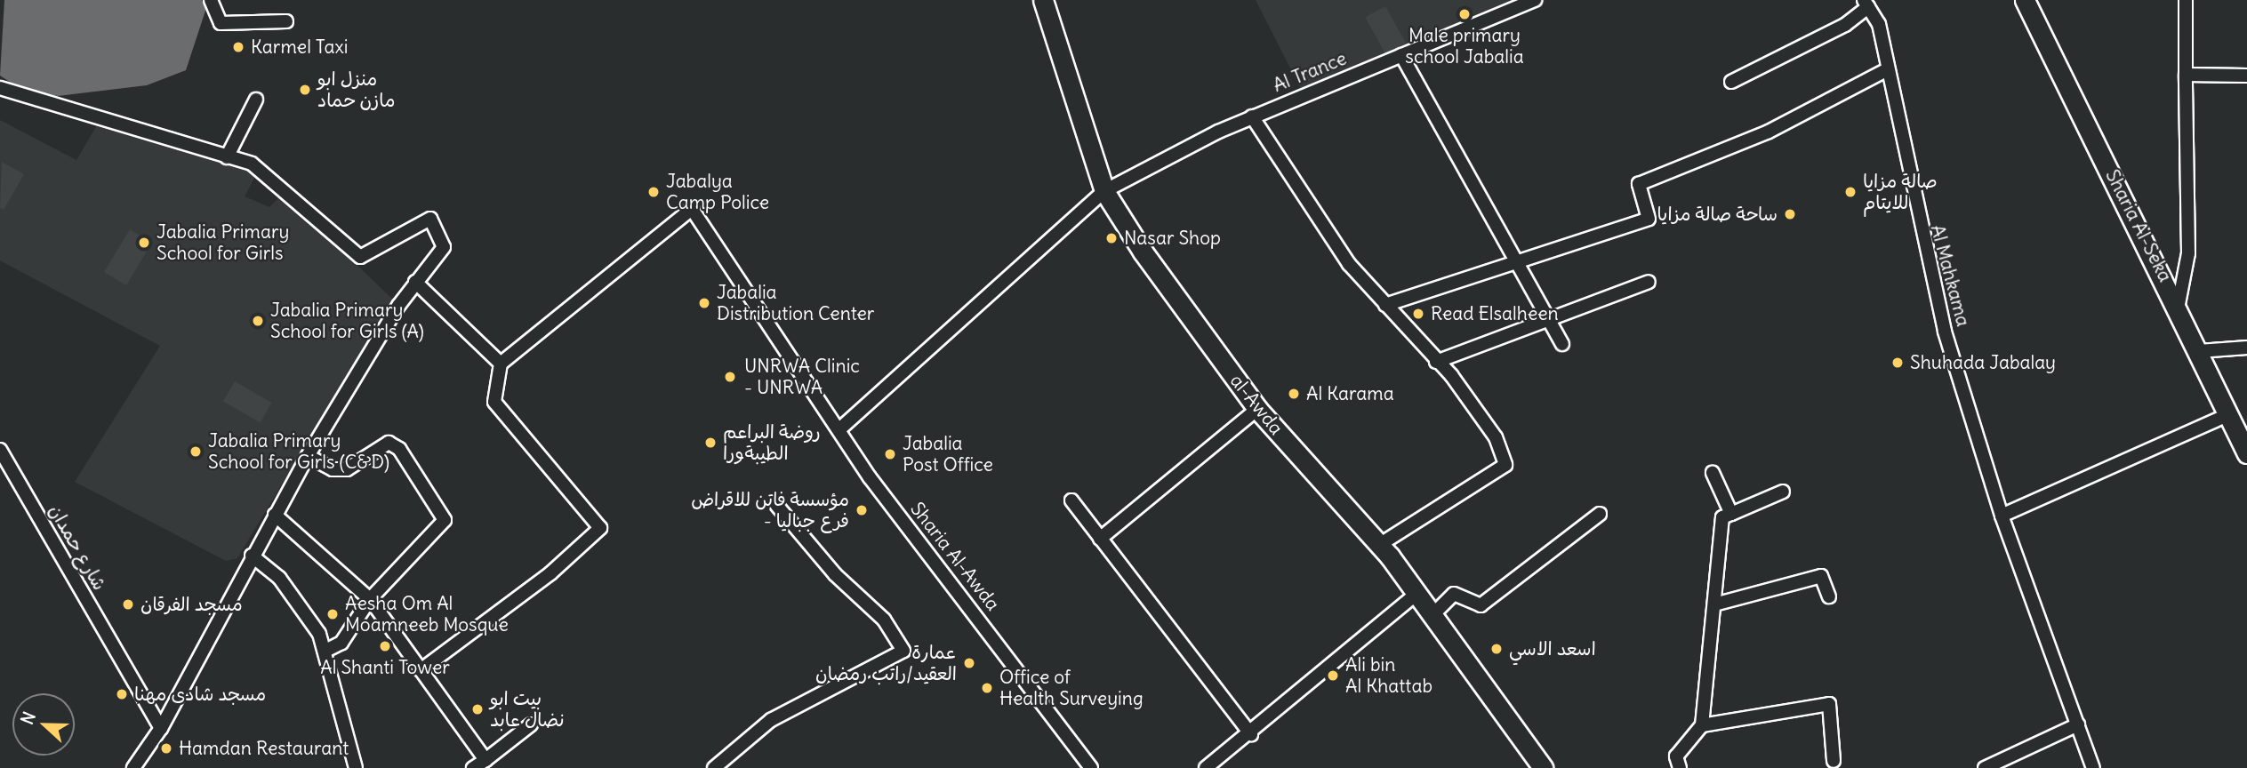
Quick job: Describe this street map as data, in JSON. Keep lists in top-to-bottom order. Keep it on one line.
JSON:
{"streets":{"main road":["Sharia Al-Seka","al-Awda"],"street":["Al Trance","Al Mahkama","شارع حمدان","Sharia Al-Awda"]},"crossings":[["Al Trance","al-Awda"],["Al Trance","Sharia Al-Awda"]],"places":["Male primary school Jabalia","Karmel Taxi","منزل ابو مازن حماد","Jabalya Camp Police","صالة مزايا للايتام","ساحة صالة مزايا","Nasar Shop","Jabalia Primary School for Girls","Jabalia Distribution Center","Read Elsalheen","Jabalia Primary School for Girls (A)","Shuhada Jabalay","UNRWA Clinic - UNRWA","Al Karama","روضة البراعم الطيبةورا","Jabalia Primary School for Girls (C&D)","Jabalia Post Office","مؤسسة فاتن للاقراض - فرع جباليا","مسجد الفرقان","Aesha Om Al Moamneeb Mosque","Al Shanti Tower","اسعد الاسي","عمارة العقيد/راتب رمضان","Ali bin Al Khattab","Office of Health Surveying","مسجد شادى مهنا","بيت ابو نضال عابد","Hamdan Restaurant"],"north":"left"}
